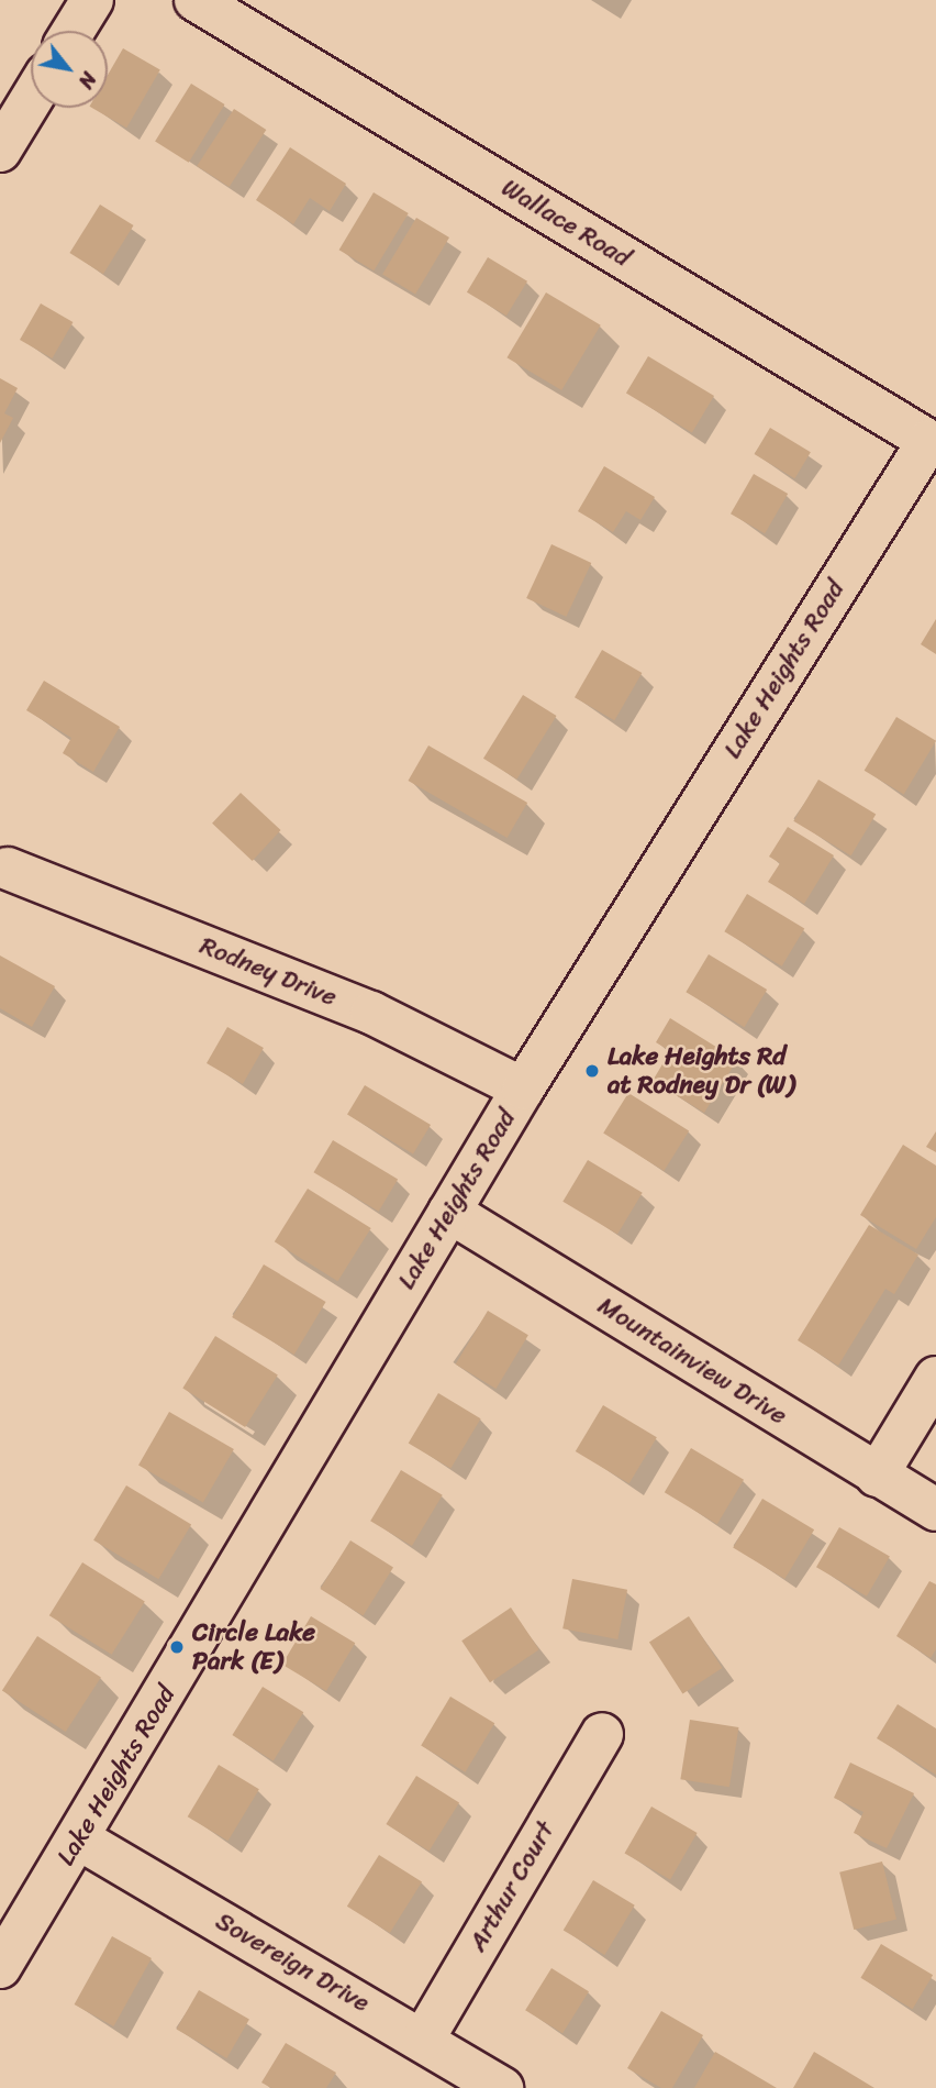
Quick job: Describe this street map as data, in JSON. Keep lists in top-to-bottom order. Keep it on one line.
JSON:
{"streets":{"street":["Wallace Road","Lake Heights Road","Rodney Drive","Mountainview Drive","Arthur Court","Sovereign Drive"]},"crossings":[["Wallace Road","Lake Heights Road"],["Lake Heights Road","Rodney Drive"],["Lake Heights Road","Mountainview Drive"],["Lake Heights Road","Sovereign Drive"],["Arthur Court","Sovereign Drive"]],"places":["Lake Heights Rd at Rodney Dr (W)","Circle Lake Park (E)"],"north":"bottom right"}
